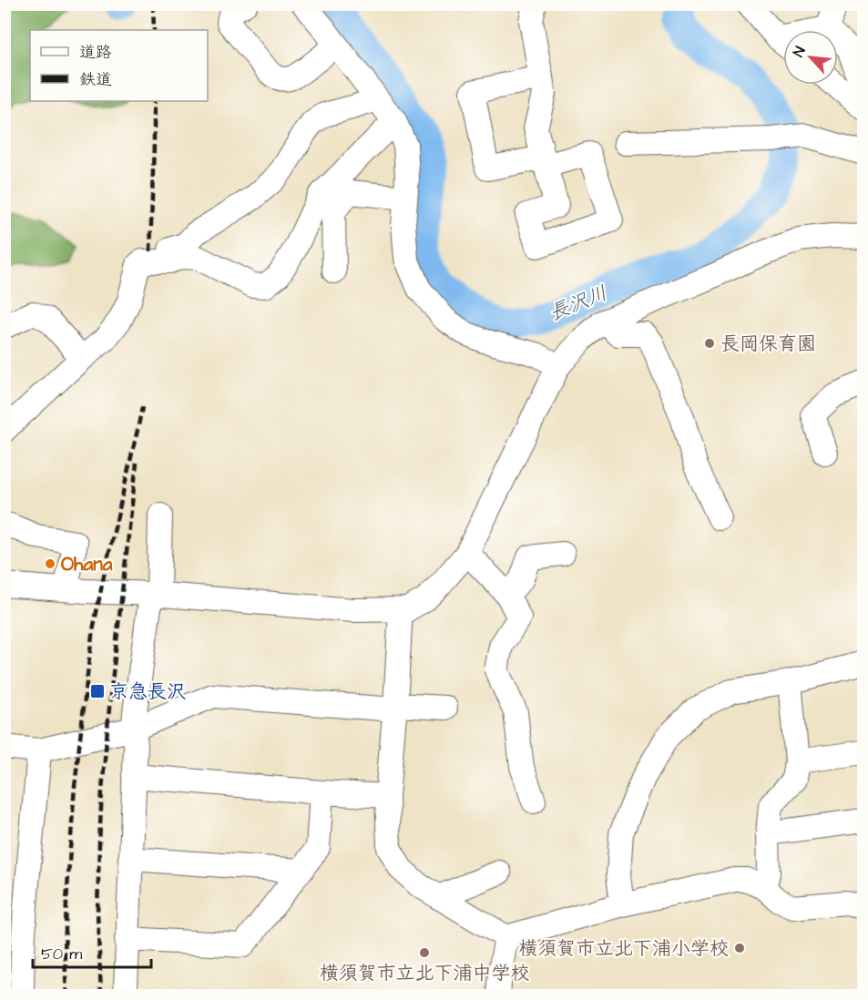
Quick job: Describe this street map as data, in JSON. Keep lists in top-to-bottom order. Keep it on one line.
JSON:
{"water":["長沢川"],"places":{"other":["長岡保育園","Ohana","横須賀市立北下浦小学校","横須賀市立北下浦中学校"],"transit":["京急長沢"]},"legend":["道路","鉄道"],"scale_bar":"50 m","north":"top left"}
